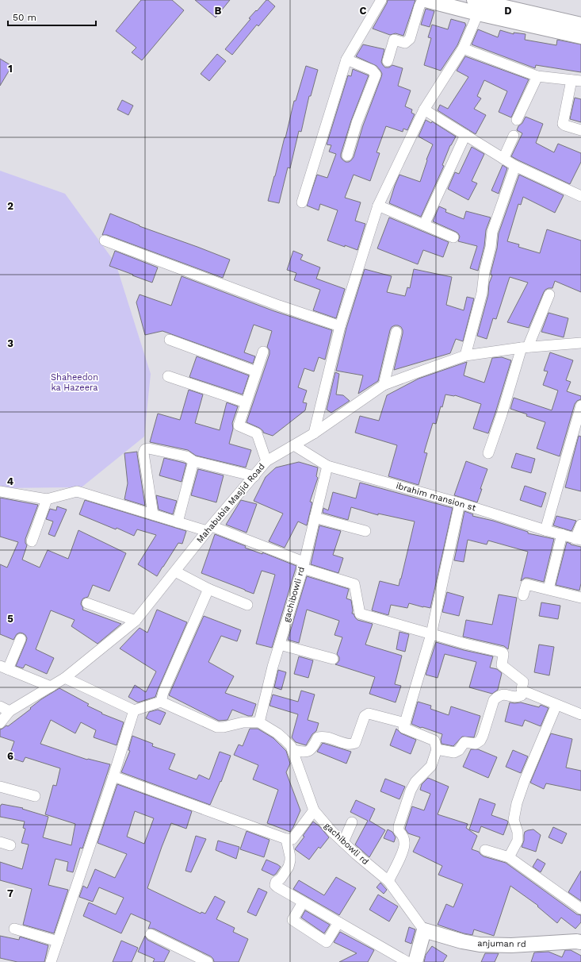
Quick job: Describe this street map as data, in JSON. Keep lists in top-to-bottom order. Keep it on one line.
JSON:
{"streets":{"main road":["anjuman rd"],"street":["ibrahim mansion st","Mahabubia Masjid Road","gachibowli rd"]},"crossings":[["ibrahim mansion st","Mahabubia Masjid Road"],["ibrahim mansion st","gachibowli rd"],["gachibowli rd","anjuman rd"]],"parks":["Shaheedon ka Hazeera"],"scale_bar":"50 m","grid":{"columns":["B","C","D"],"rows":["1","2","3","4","5","6","7"]}}
